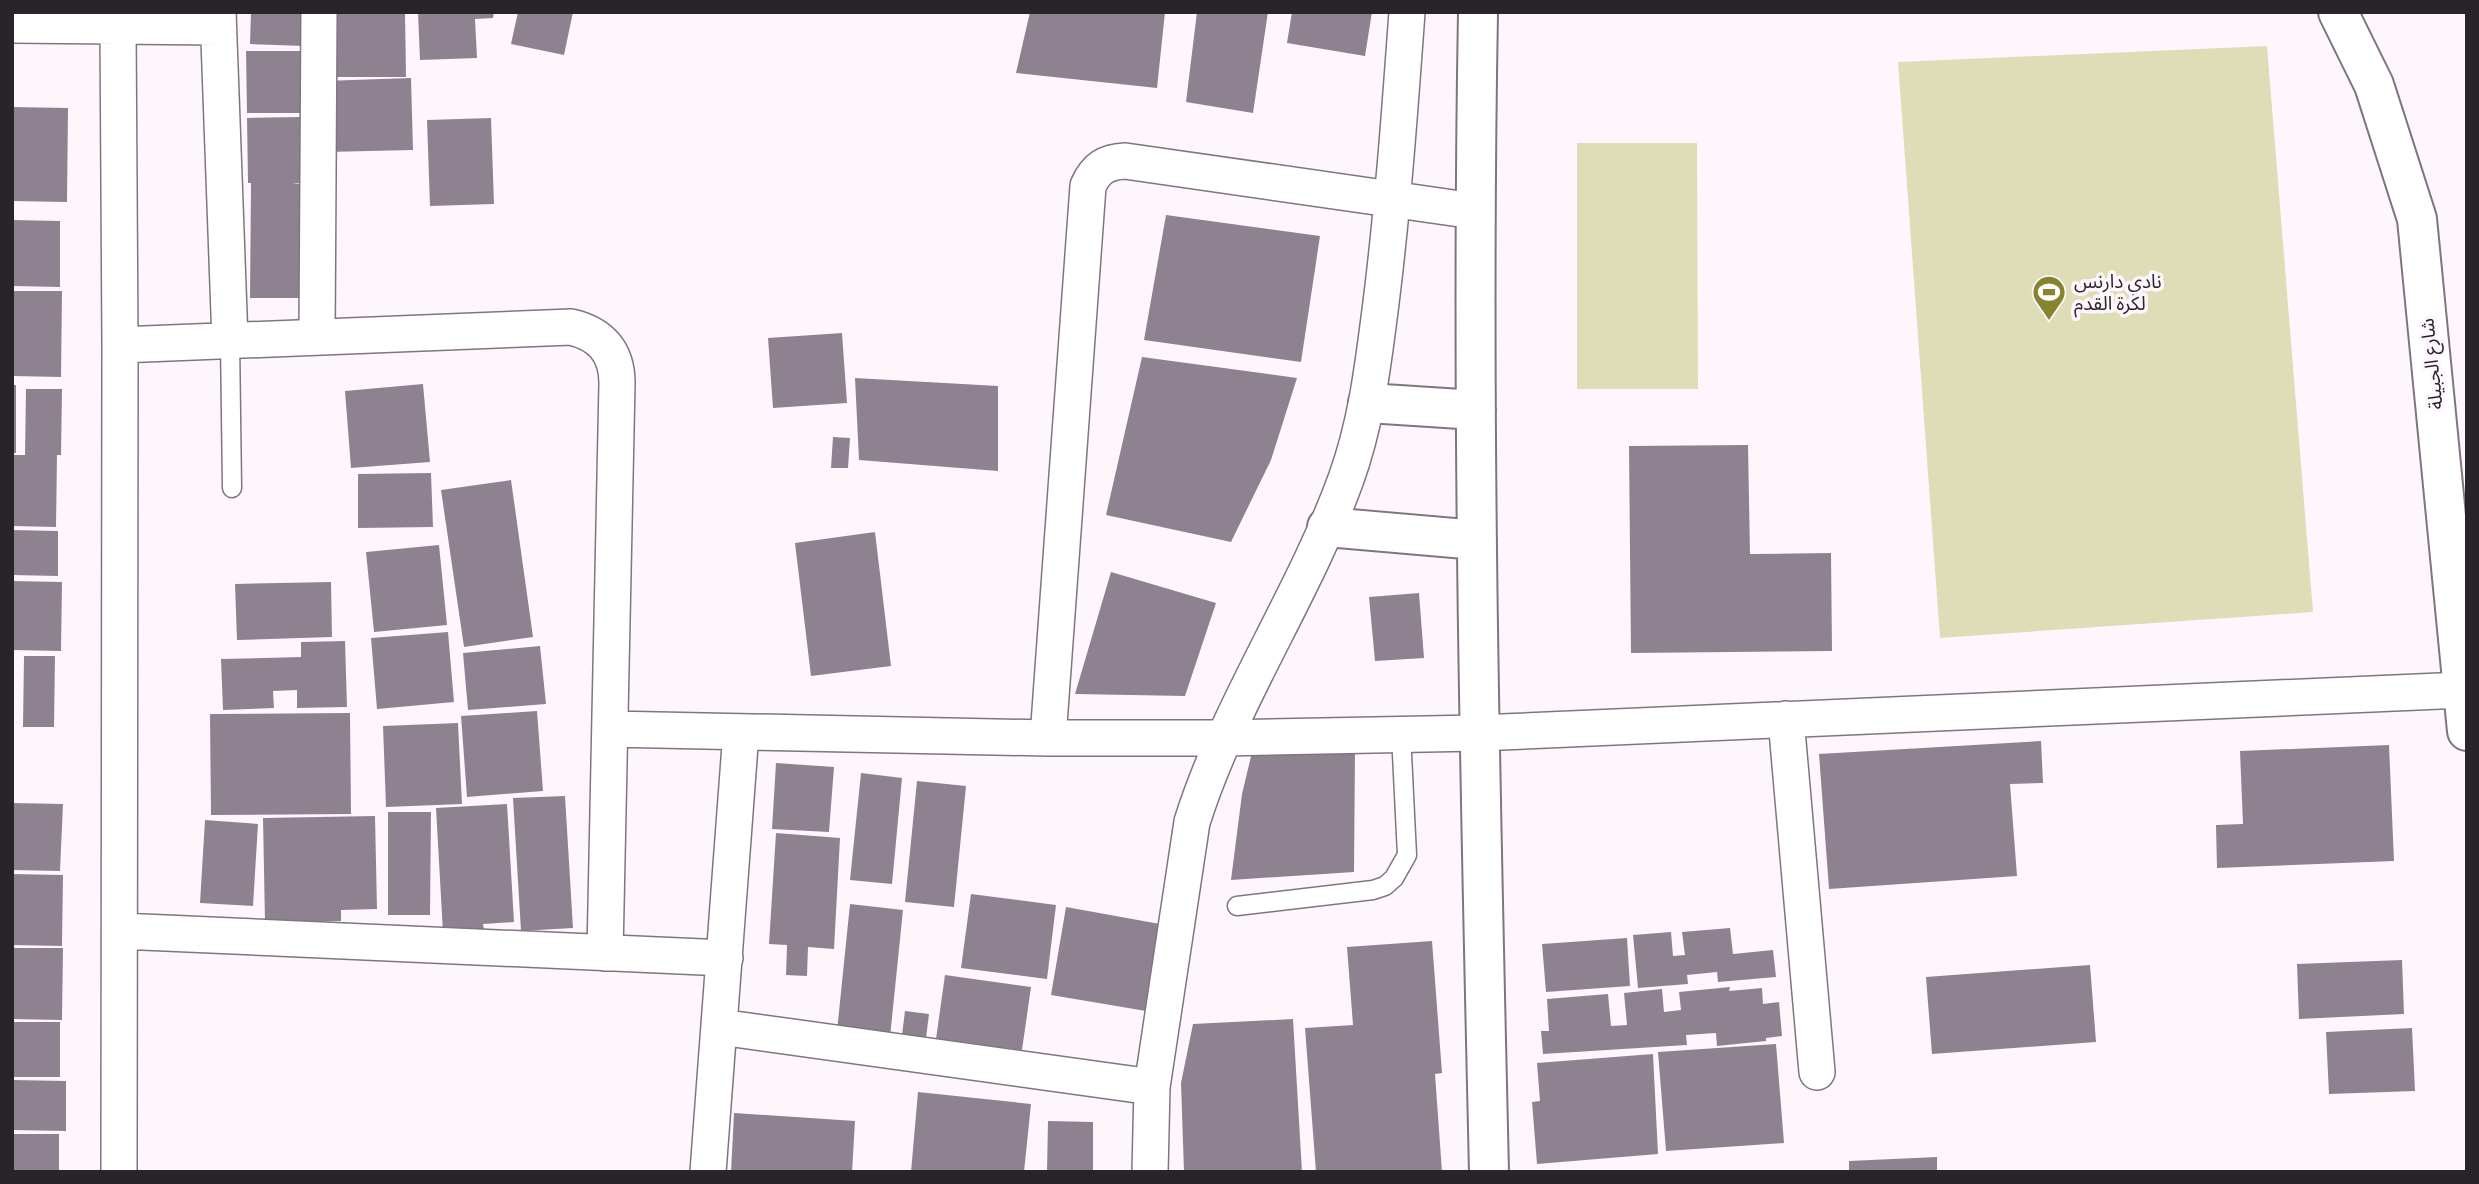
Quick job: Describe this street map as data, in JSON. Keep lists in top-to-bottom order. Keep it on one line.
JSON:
{"streets":{"street":["شارع الجبيلة"]},"places":{"sports":["نادي دارنس لكرة القدم"]}}
